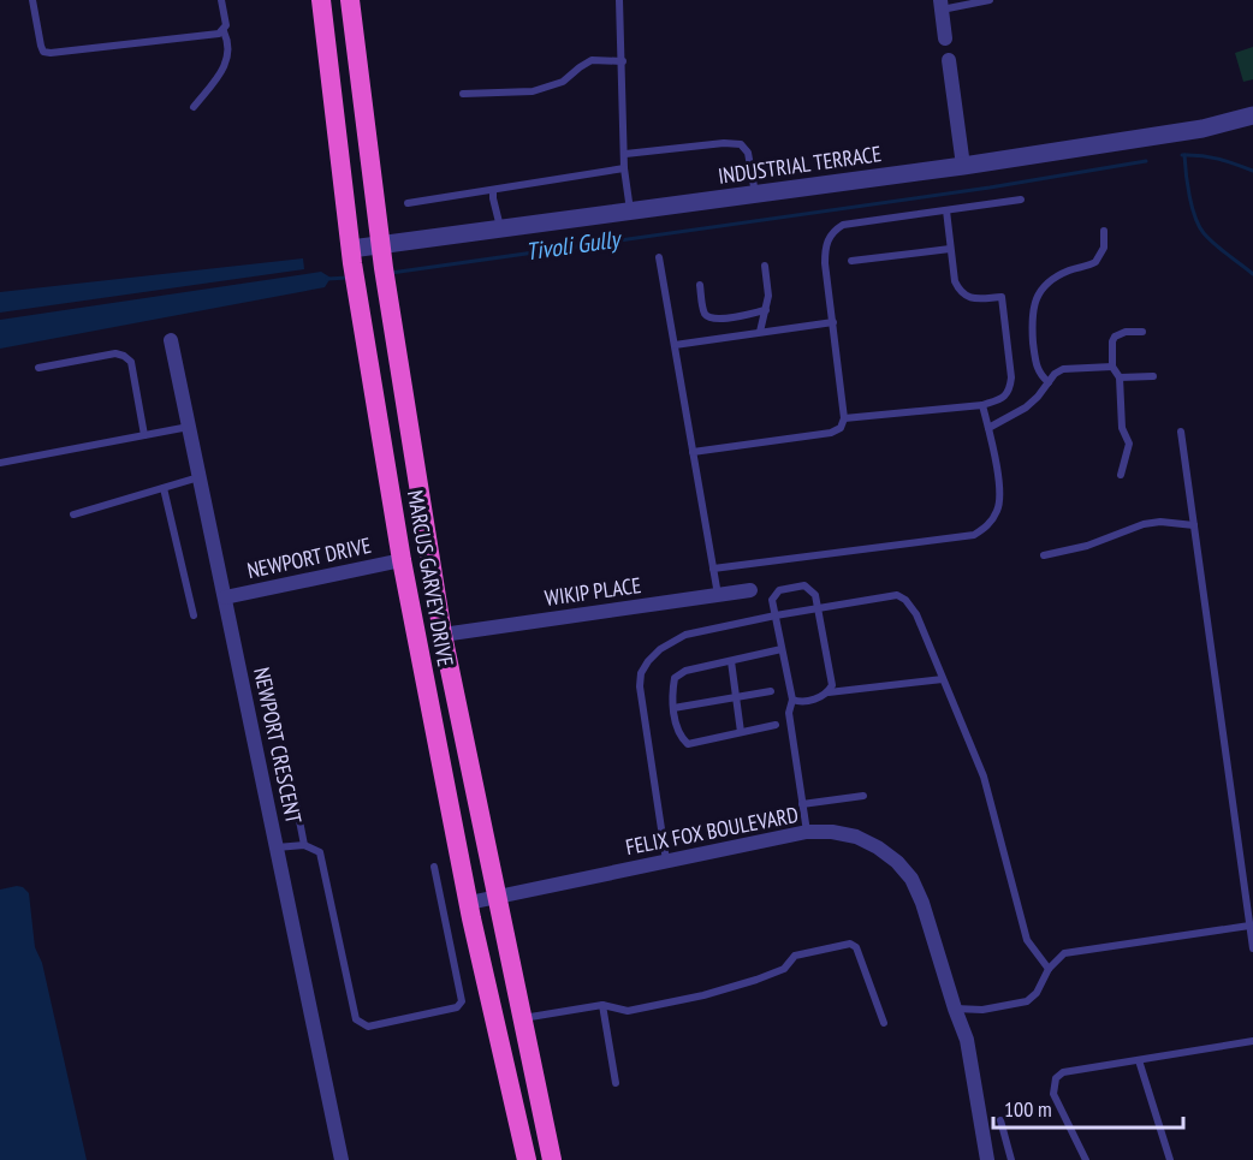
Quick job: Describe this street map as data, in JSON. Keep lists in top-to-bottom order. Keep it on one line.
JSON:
{"streets":{"highway":["MARCUS GARVEY DRIVE"],"street":["INDUSTRIAL TERRACE","NEWPORT DRIVE","WIKIP PLACE","NEWPORT CRESCENT","FELIX FOX BOULEVARD"]},"crossings":[["INDUSTRIAL TERRACE","MARCUS GARVEY DRIVE"],["NEWPORT DRIVE","MARCUS GARVEY DRIVE"],["NEWPORT DRIVE","NEWPORT CRESCENT"],["MARCUS GARVEY DRIVE","WIKIP PLACE"],["MARCUS GARVEY DRIVE","FELIX FOX BOULEVARD"]],"water":["Tivoli Gully"],"scale_bar":"100 m"}
